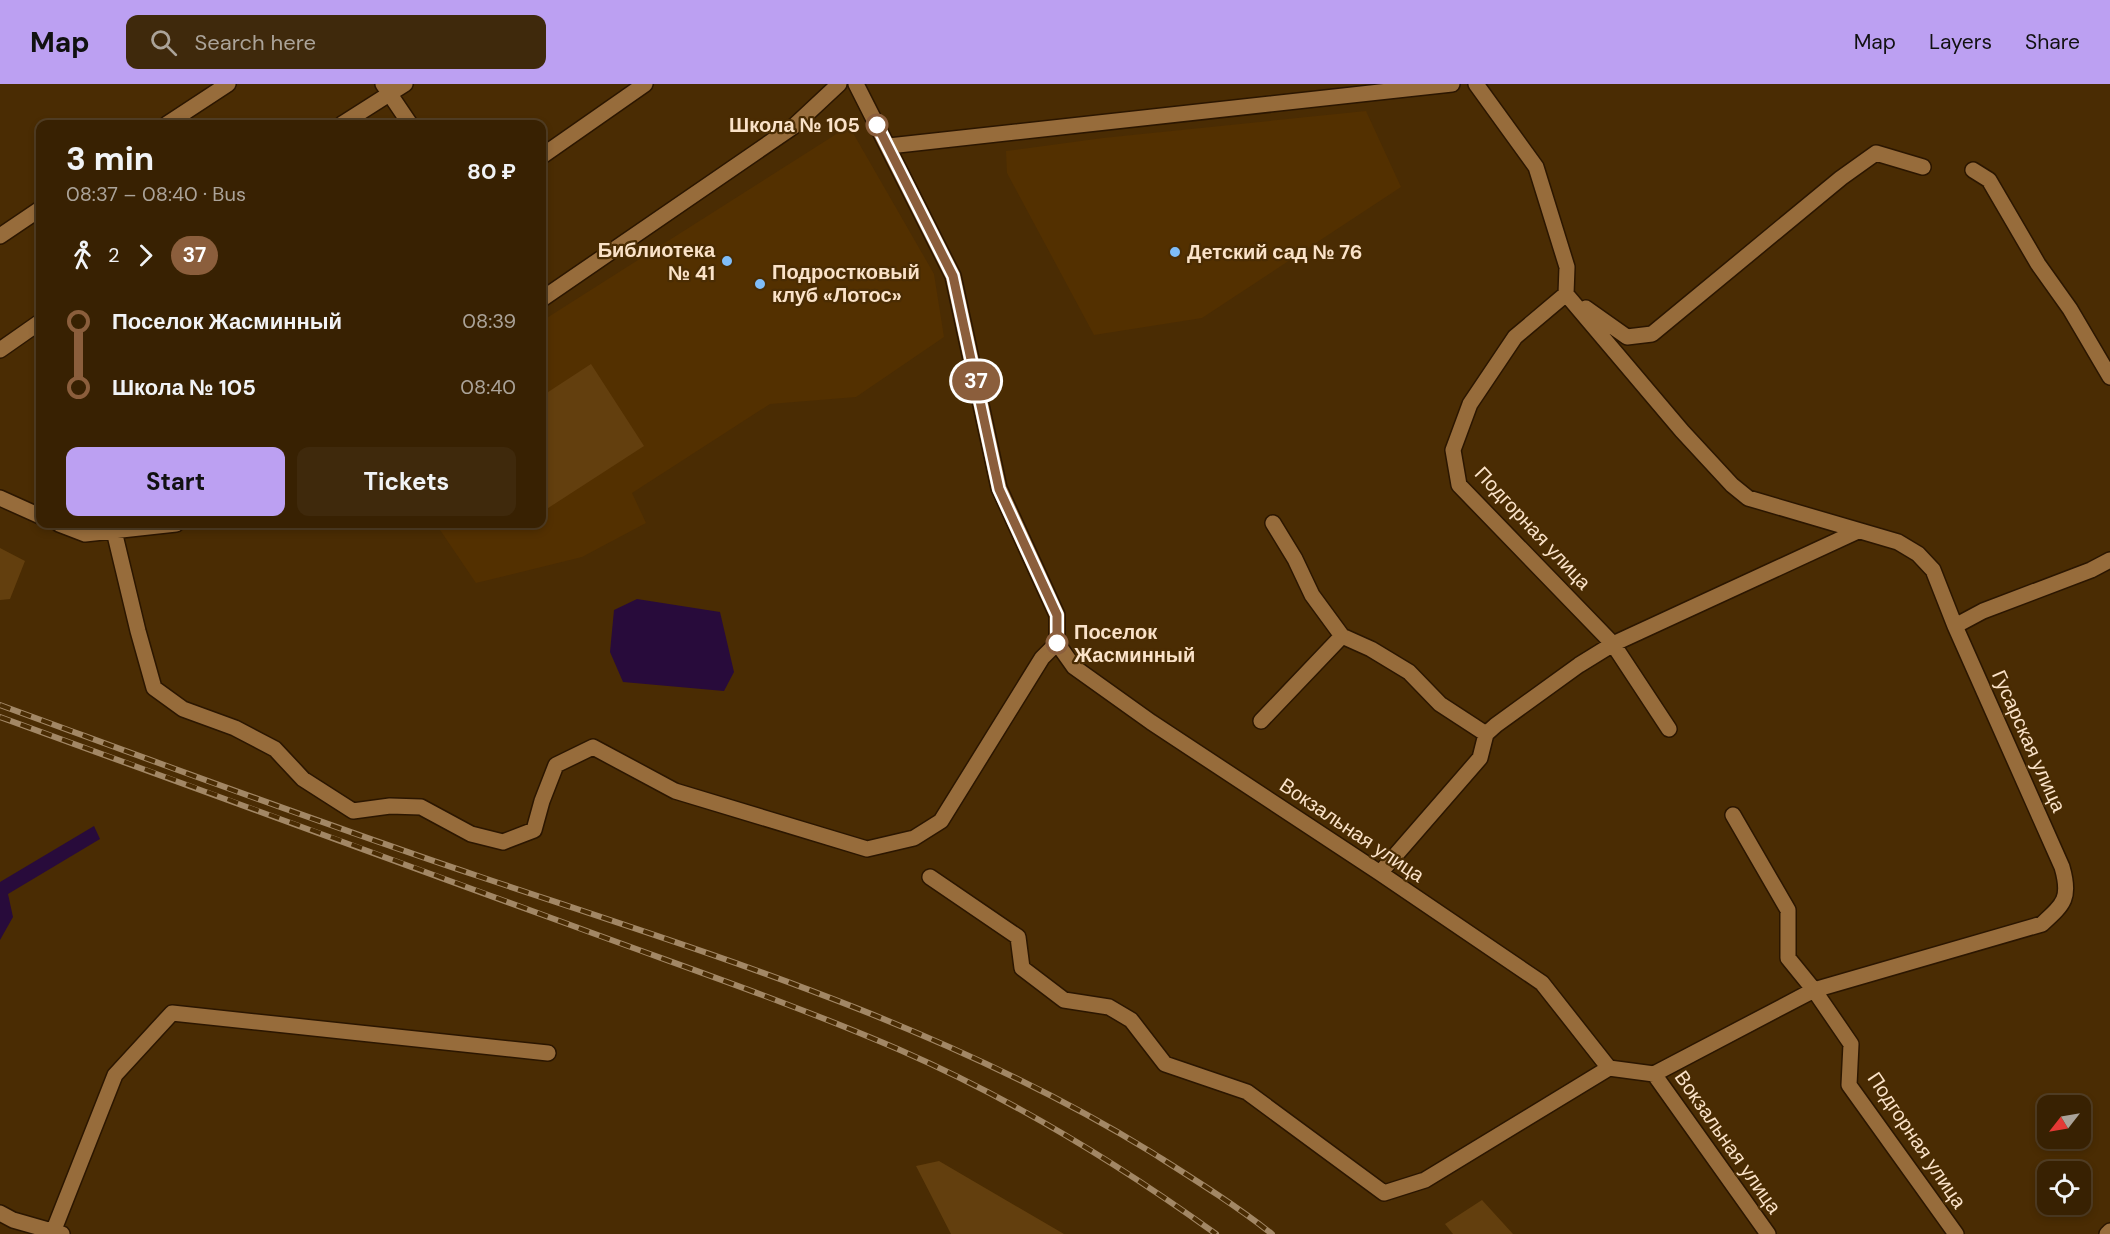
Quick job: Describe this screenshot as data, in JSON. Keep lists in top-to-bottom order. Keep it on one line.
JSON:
{"streets":{"street":["Подгорная улица","Гусарская улица","Вокзальная улица"]},"crossings":[["Подгорная улица","Гусарская улица"]],"places":["Школа № 105","Детский сад № 76","Библиотека № 41","Подростковый клуб «Лотос»","Поселок Жасминный"],"lines":["bus line 37"],"north":"bottom left","page":{"header":"Map","search":"Search here","nav":["Map","Layers","Share"],"on_map":"37","heading":["3 min","08:37 – 08:40 · Bus","80 ₽"],"legs":["2","37"],"list":[{"name":"Поселок Жасминный","value":"08:39"},{"name":"Школа № 105","value":"08:40"}],"buttons":["Start","Tickets"]}}
